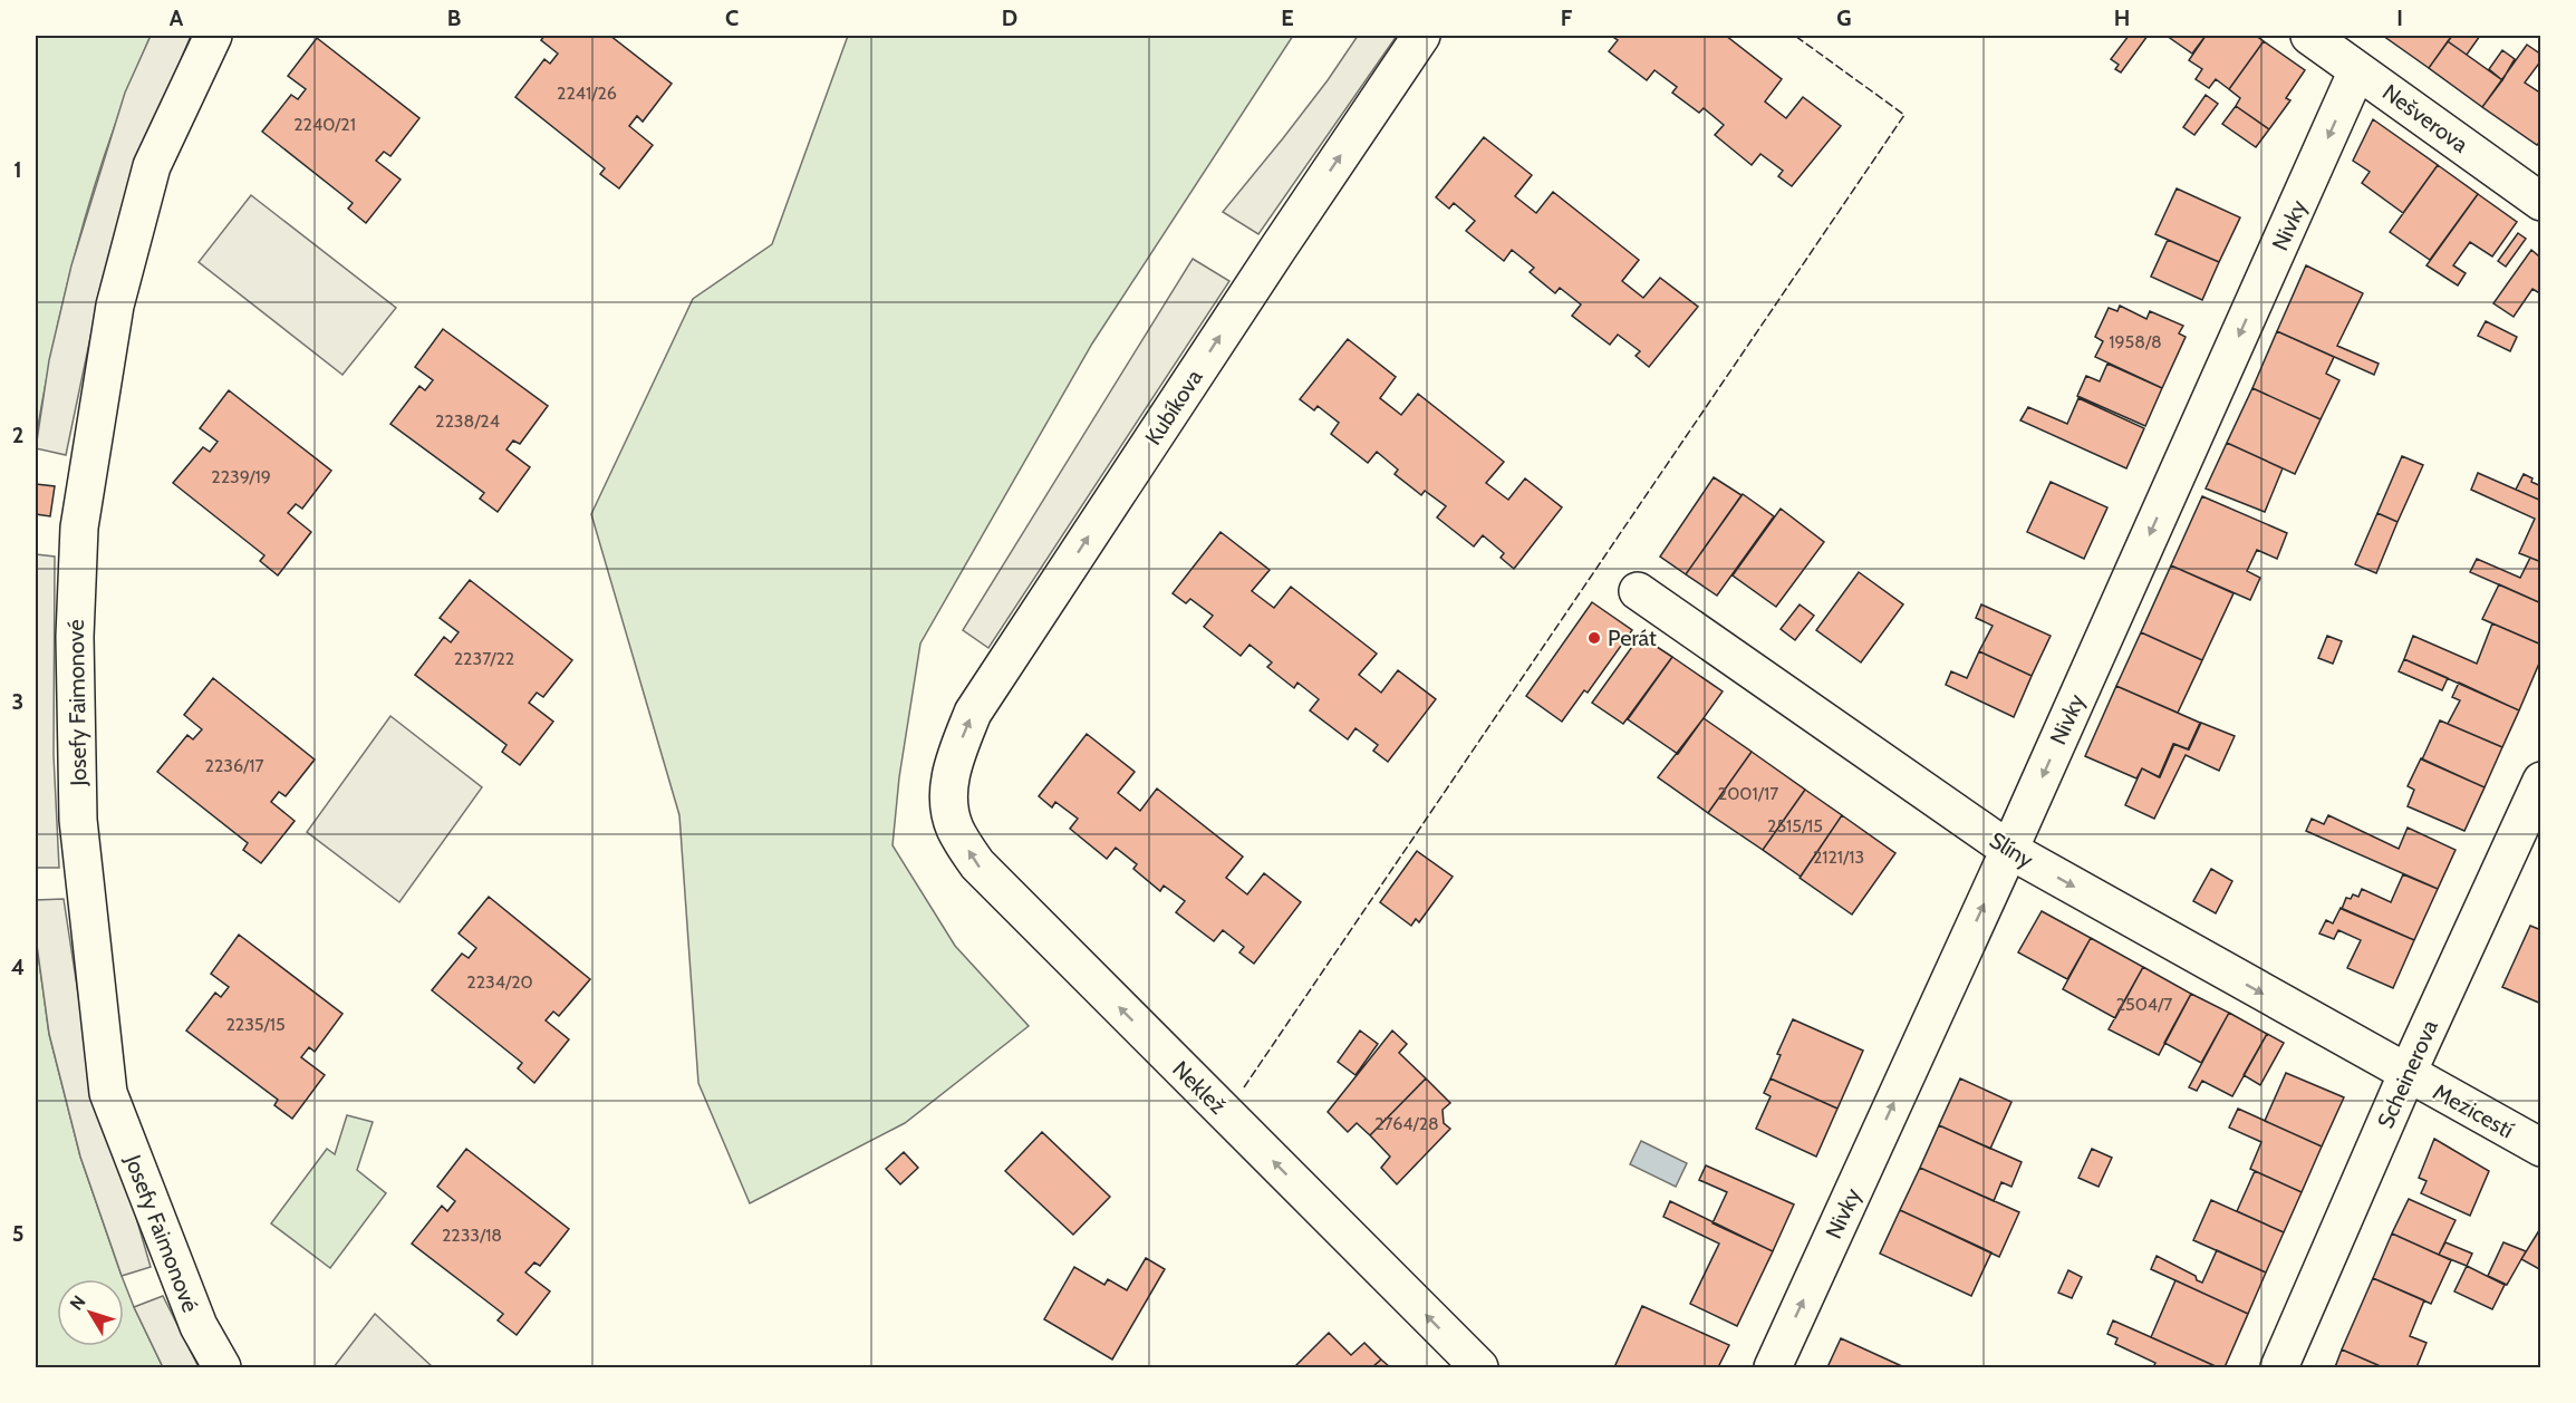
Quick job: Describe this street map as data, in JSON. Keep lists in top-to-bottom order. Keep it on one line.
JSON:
{"streets":{"street":["Nešverova","Nivky","Kubíkova","Josefy Faimonové","Slíny","Scheinerova","Neklež","Mezicestí"]},"crossings":[["Nešverova","Nivky"],["Nivky","Slíny"],["Kubíkova","Neklež"],["Slíny","Scheinerova"],["Slíny","Mezicestí"],["Scheinerova","Mezicestí"]],"one_way":["Kubíkova","Slíny","Neklež"],"places":["Perát"],"house_numbers":["2241/26","2240/21","1958/8","2238/24","2239/19","2237/22","2236/17","2001/17","2515/15","2121/13","2234/20","2504/7","2235/15","2764/28","2233/18"],"north":"top left","grid":{"columns":["A","B","C","D","E","F","G","H","I"],"rows":["1","2","3","4","5"]}}
